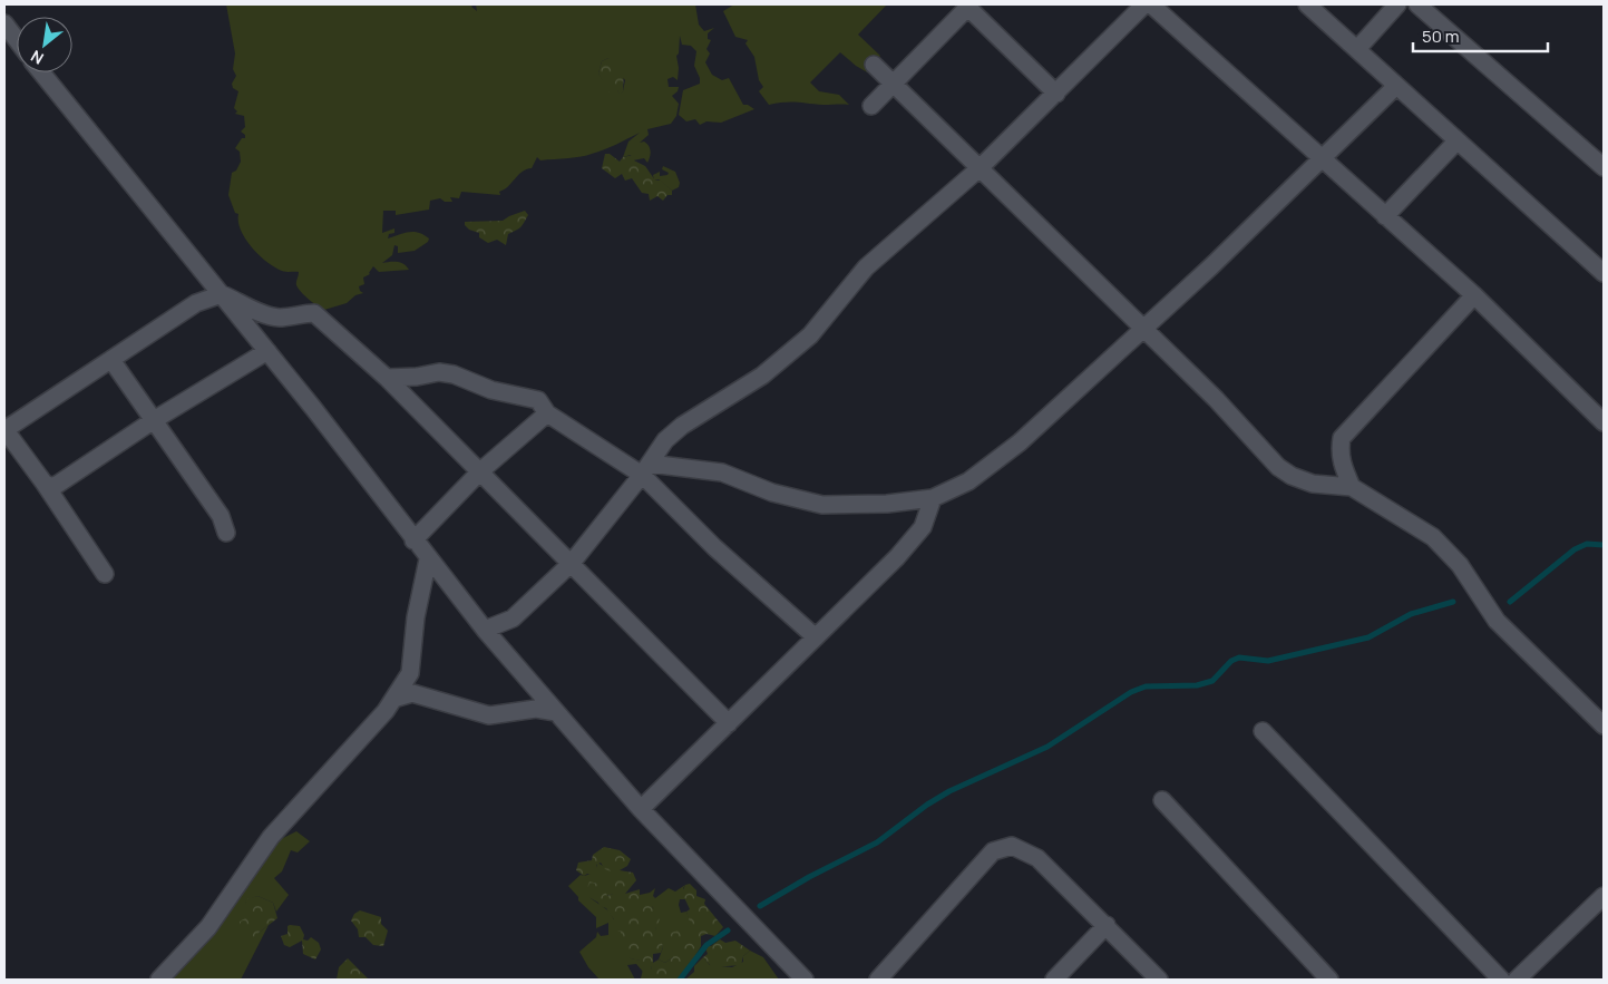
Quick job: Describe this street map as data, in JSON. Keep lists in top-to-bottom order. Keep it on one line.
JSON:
{"scale_bar":"50 m","north":"bottom left"}
